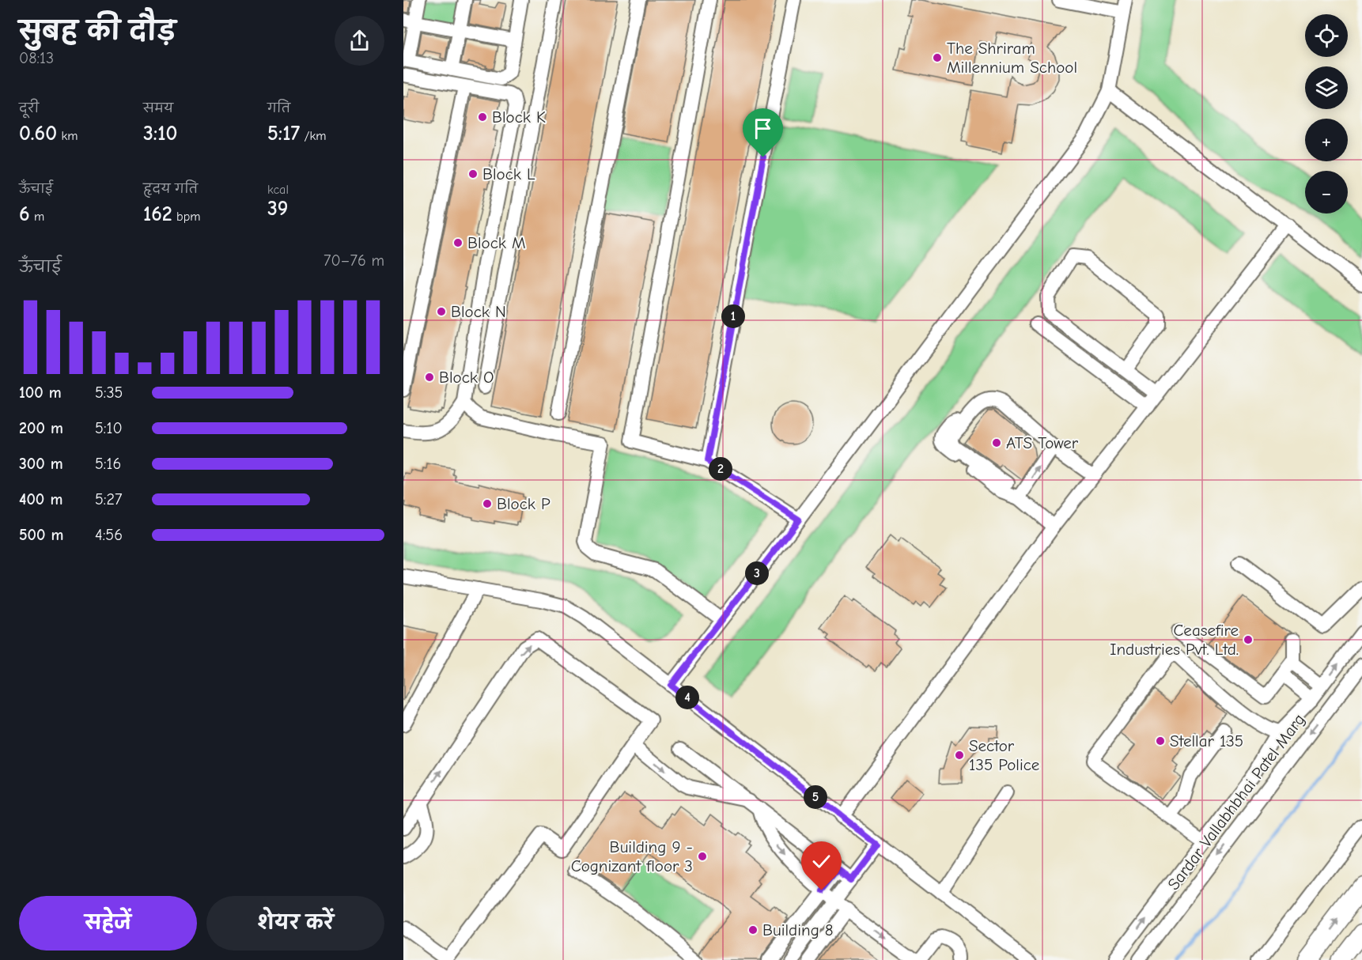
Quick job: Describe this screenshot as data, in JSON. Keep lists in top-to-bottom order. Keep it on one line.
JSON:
{"streets":{"street":["Sardar Vallabhbhai Patel Marg"]},"places":["The Shriram Millennium School","Block K","Block L","Block M","Block N","Block O","ATS Tower","Block P","Ceasefire Industries Pvt. Ltd.","Stellar 135","Sector 135 Police","Building 9 - Cognizant floor 3","Building 8"],"page":{"heading":["सुबह की दौड़","08:13"],"map_buttons":["+","−"],"stats":[["दूरी","0.60 km"],["समय","3:10"],["गति","5:17 /km"],["ऊँचाई","6 m"],["हृदय गति","162 bpm"],["kcal","39"]],"chart":["ऊँचाई","70–76 m"],"pins":["1","2","3","4","5"],"list":[{"name":"100 m","note":"5:35"},{"name":"200 m","note":"5:10"},{"name":"300 m","note":"5:16"},{"name":"400 m","note":"5:27"},{"name":"500 m","note":"4:56"}],"buttons":["सहेजें","शेयर करें"]}}
